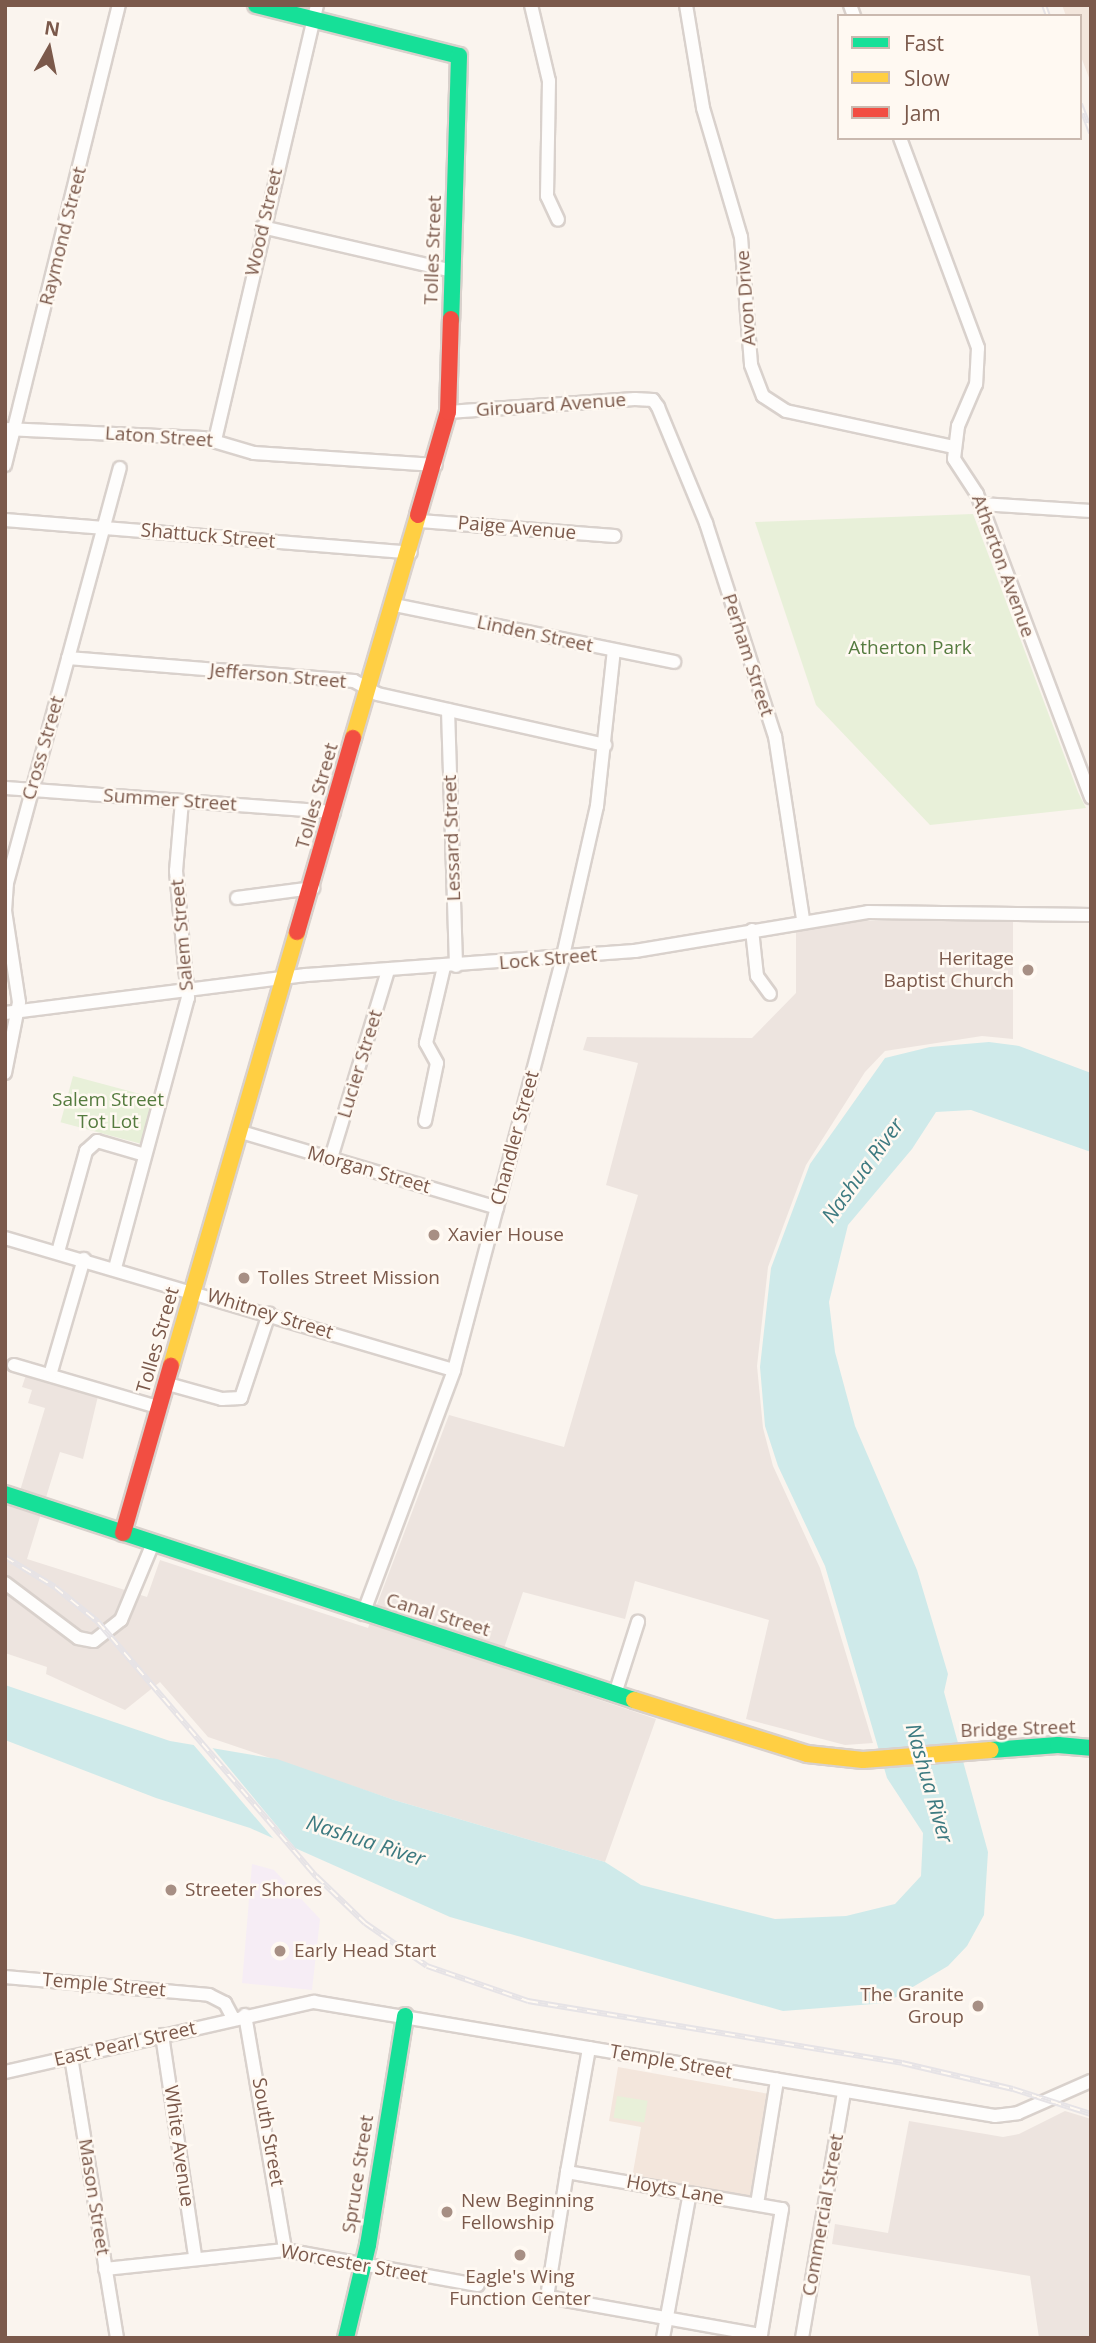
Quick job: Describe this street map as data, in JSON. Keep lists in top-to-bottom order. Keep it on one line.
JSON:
{"streets":{"street":["Wood Street","Raymond Street","Tolles Street","Avon Drive","Girouard Avenue","Laton Street","Paige Avenue","Shattuck Street","Atherton Avenue","Linden Street","Perham Street","Jefferson Street","Cross Street","Summer Street","Lessard Street","Salem Street","Lock Street","Lucier Street","Chandler Street","Morgan Street","Whitney Street","Canal Street","Bridge Street","Temple Street","East Pearl Street","South Street","White Avenue","Spruce Street","Hoyts Lane","Mason Street","Commercial Street","Worcester Street"]},"crossings":[["Wood Street","Tolles Street"],["Wood Street","Laton Street"],["Raymond Street","Laton Street"],["Tolles Street","Girouard Avenue"],["Tolles Street","Laton Street"],["Tolles Street","Paige Avenue"],["Tolles Street","Shattuck Street"],["Tolles Street","Linden Street"],["Tolles Street","Jefferson Street"],["Tolles Street","Summer Street"],["Tolles Street","Lock Street"],["Tolles Street","Morgan Street"],["Tolles Street","Whitney Street"],["Tolles Street","Canal Street"],["Avon Drive","Atherton Avenue"],["Girouard Avenue","Perham Street"],["Shattuck Street","Cross Street"],["Linden Street","Chandler Street"],["Perham Street","Lock Street"],["Jefferson Street","Cross Street"],["Jefferson Street","Lessard Street"],["Jefferson Street","Chandler Street"],["Cross Street","Summer Street"],["Cross Street","Lock Street"],["Summer Street","Salem Street"],["Lessard Street","Lock Street"],["Salem Street","Lock Street"],["Salem Street","Whitney Street"],["Lock Street","Lucier Street"],["Lock Street","Chandler Street"],["Lucier Street","Morgan Street"],["Chandler Street","Morgan Street"],["Chandler Street","Whitney Street"],["Chandler Street","Canal Street"],["Canal Street","Bridge Street"],["Temple Street","East Pearl Street"],["Temple Street","South Street"],["Temple Street","Spruce Street"],["Temple Street","Commercial Street"],["East Pearl Street","South Street"],["East Pearl Street","White Avenue"],["East Pearl Street","Mason Street"],["South Street","Worcester Street"],["White Avenue","Worcester Street"],["Spruce Street","Worcester Street"],["Mason Street","Worcester Street"]],"water":["Nashua River"],"parks":["Atherton Park","Salem Street Tot Lot"],"places":["Heritage Baptist Church","Xavier House","Tolles Street Mission","Streeter Shores","Early Head Start","The Granite Group","New Beginning Fellowship","Eagle's Wing Function Center"],"legend":["Fast","Slow","Jam"],"north":"top"}
